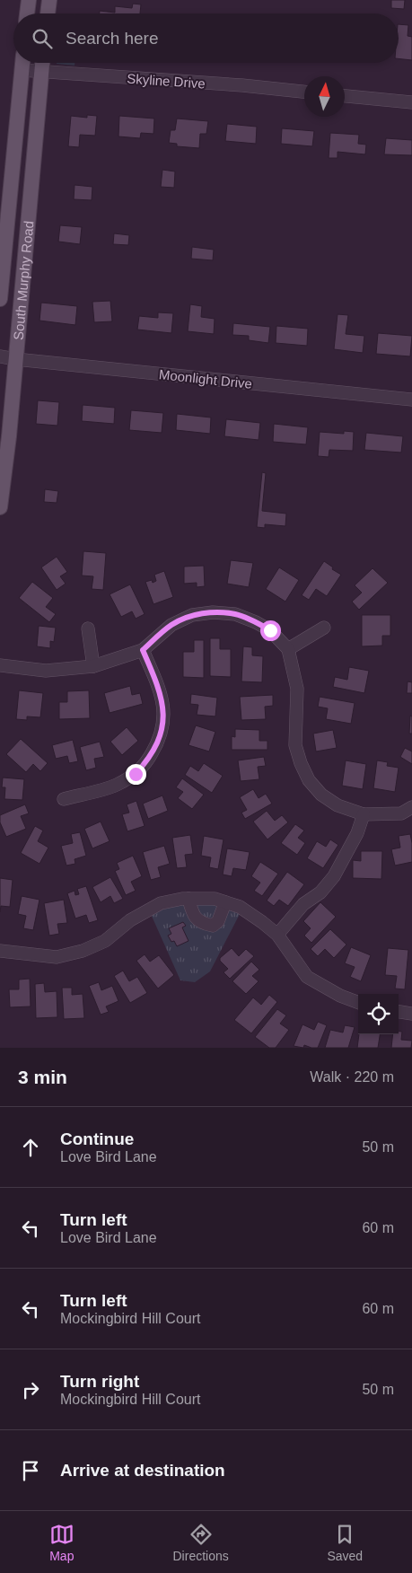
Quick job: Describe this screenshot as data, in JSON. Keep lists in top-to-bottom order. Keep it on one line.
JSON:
{"streets":{"main road":["South Murphy Road"],"street":["Skyline Drive","Moonlight Drive"]},"crossings":[["Skyline Drive","South Murphy Road"],["South Murphy Road","Moonlight Drive"]],"north":"top","page":{"search":"Search here","heading":["3 min","Walk · 220 m"],"list":[["Continue","Love Bird Lane","50 m"],["Turn left","Love Bird Lane","60 m"],["Turn left","Mockingbird Hill Court","60 m"],["Turn right","Mockingbird Hill Court","50 m"],"Arrive at destination"],"nav":["Map","Directions","Saved"]}}
